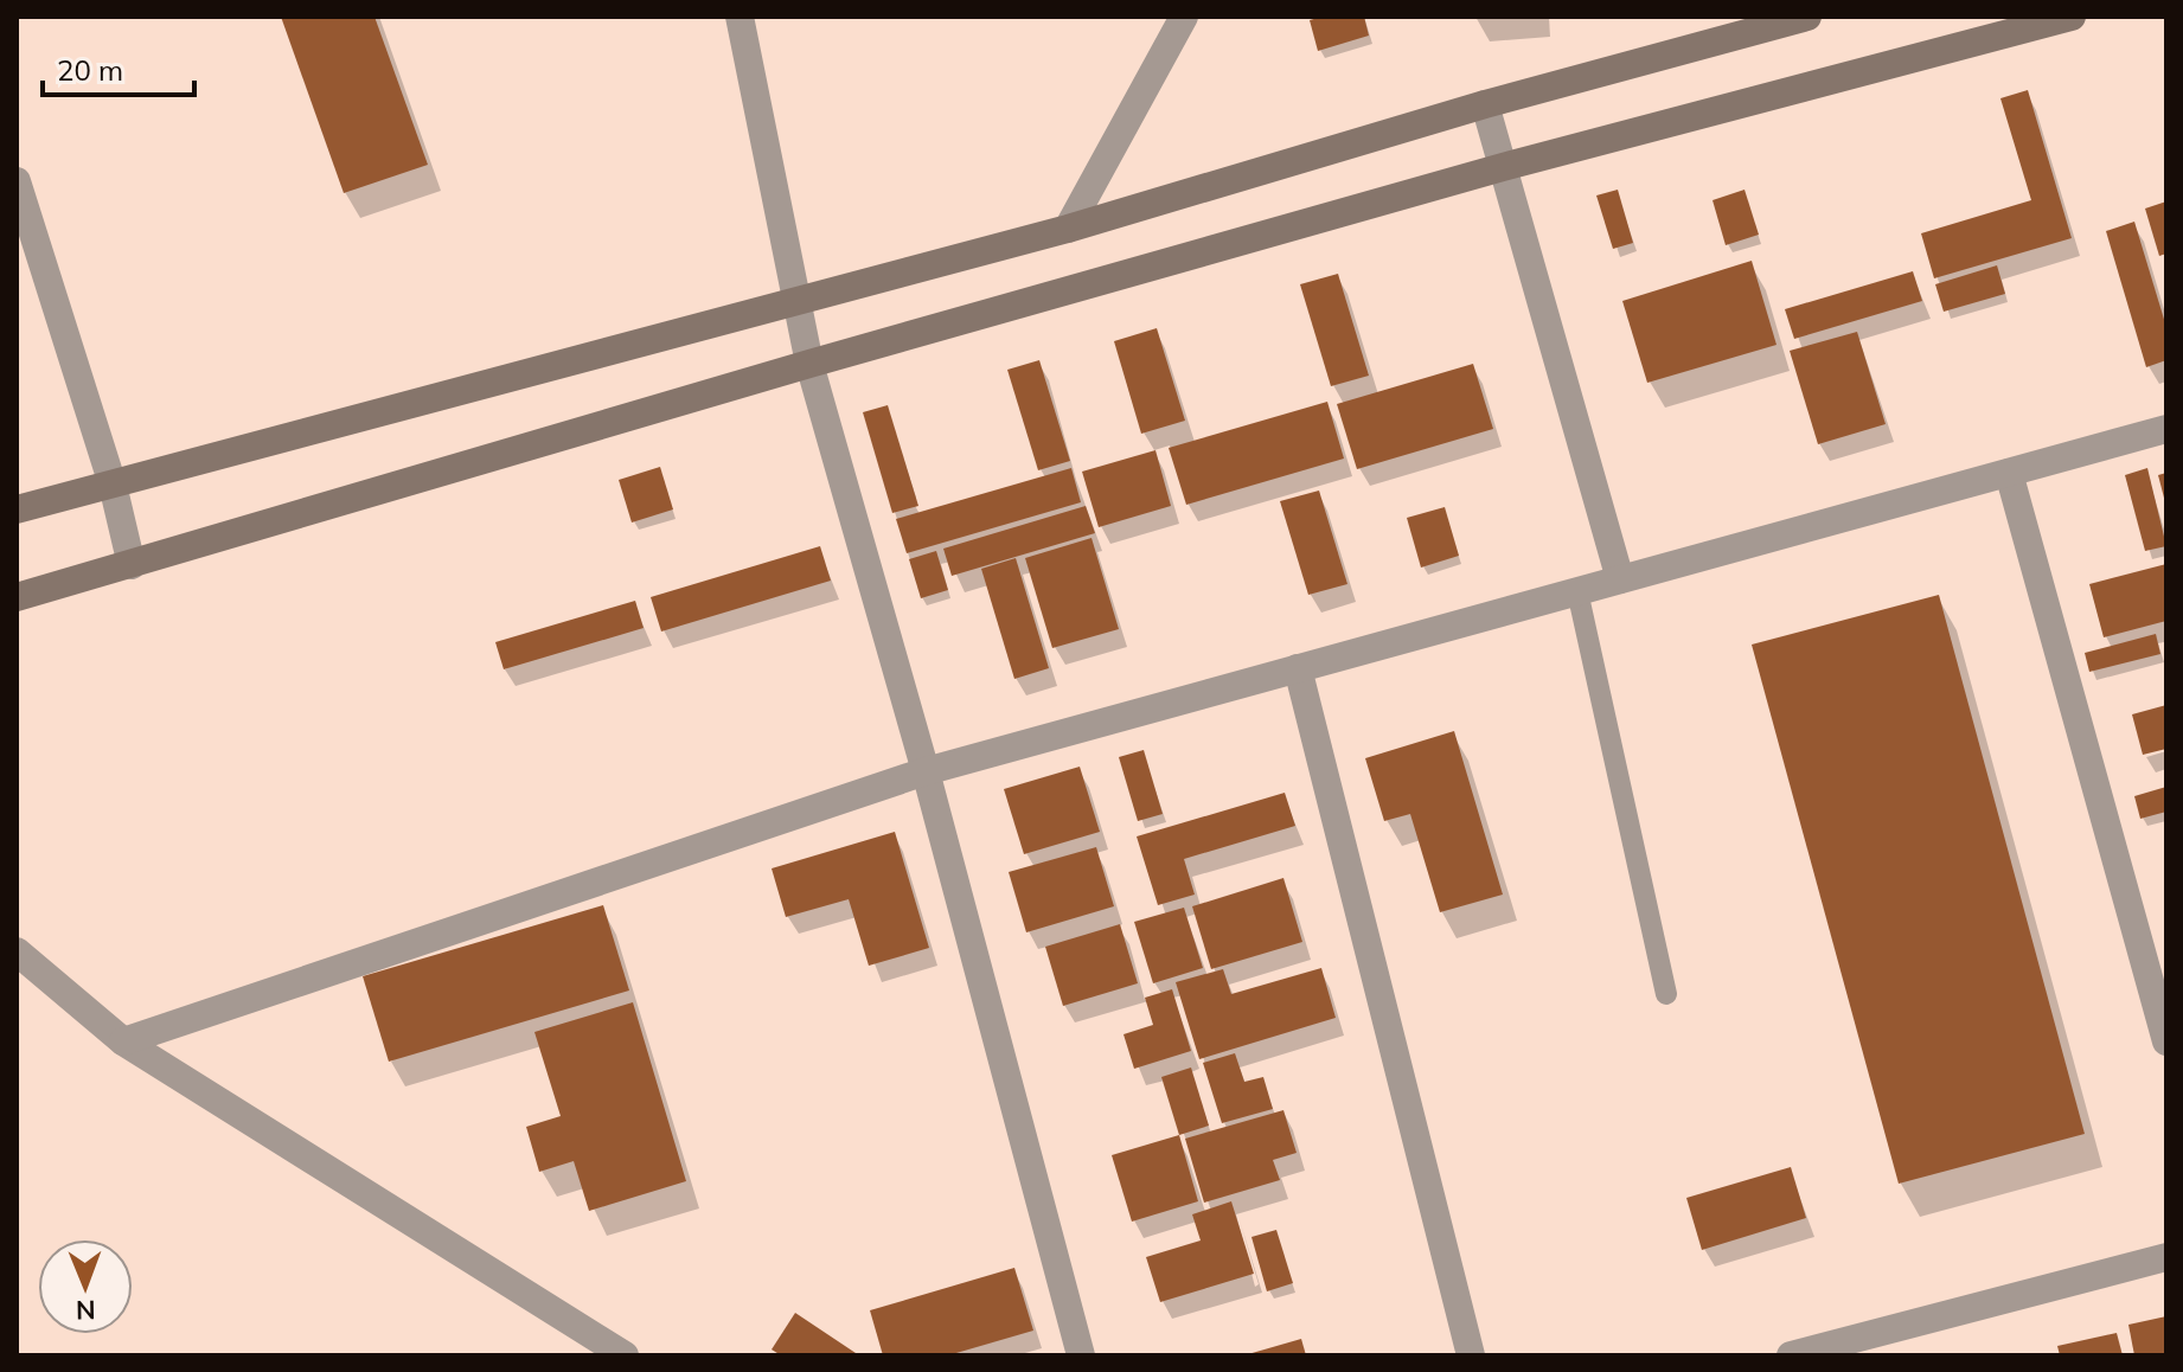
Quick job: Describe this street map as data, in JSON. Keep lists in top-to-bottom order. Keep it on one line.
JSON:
{"scale_bar":"20 m","north":"bottom"}
